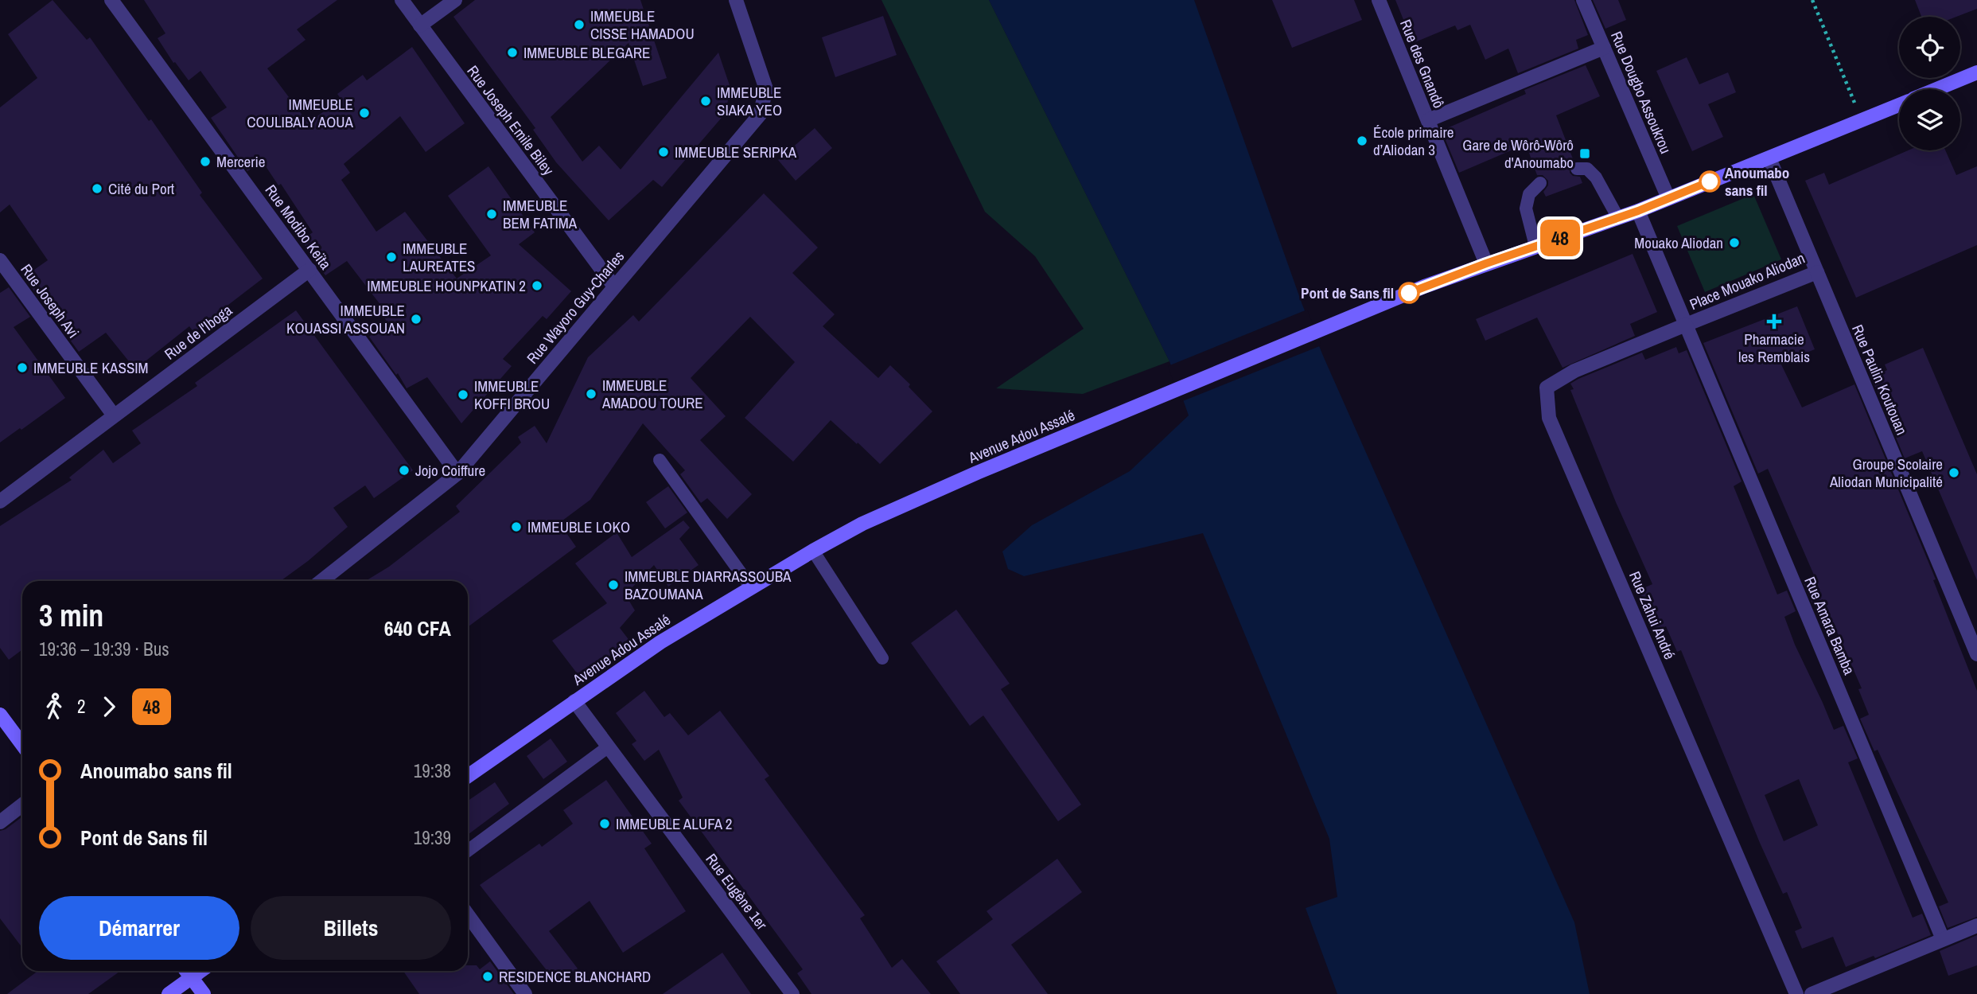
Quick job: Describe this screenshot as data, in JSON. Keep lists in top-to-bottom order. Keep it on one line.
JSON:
{"streets":{"street":["Rue des Gnandô","Rue Dougbo Assoukrou","Rue Joseph Emile Biley","Rue Modibo Keïta","Place Mouako Aliodan","Rue Joseph Avi","Rue Wayoro Guy-Charles","Rue de l'Iboga","Rue Paulin Koutouan","Avenue Adou Assalé","Rue Zahui André","Rue Amara Bamba","Rue Eugène 1er"]},"crossings":[["Rue des Gnandô","Avenue Adou Assalé"],["Rue Joseph Emile Biley","Rue Wayoro Guy-Charles"],["Rue Modibo Keïta","Rue Wayoro Guy-Charles"],["Rue Modibo Keïta","Rue de l'Iboga"],["Place Mouako Aliodan","Rue Paulin Koutouan"],["Place Mouako Aliodan","Avenue Adou Assalé"],["Place Mouako Aliodan","Rue Zahui André"],["Place Mouako Aliodan","Rue Amara Bamba"],["Rue Joseph Avi","Rue de l'Iboga"],["Avenue Adou Assalé","Rue Eugène 1er"],["Rue Zahui André","Rue Amara Bamba"]],"places":{"other":["IMMEUBLE CISSE HAMADOU","IMMEUBLE BLEGARE","IMMEUBLE SIAKA YEO","IMMEUBLE COULIBALY AOUA","École primaire d’Aliodan 3","IMMEUBLE SERIPKA","Mercerie","Anoumabo sans fil","Cité du Port","IMMEUBLE BEM FATIMA","Mouako Aliodan","IMMEUBLE LAUREATES","IMMEUBLE HOUNPKATIN 2","Pont de Sans fil","IMMEUBLE KOUASSI ASSOUAN","IMMEUBLE KASSIM","IMMEUBLE AMADOU TOURE","IMMEUBLE KOFFI BROU","Jojo Coiffure","Groupe Scolaire Aliodan Municipalité","IMMEUBLE LOKO","IMMEUBLE DIARRASSOUBA BAZOUMANA","IMMEUBLE ALUFA 2","RESIDENCE BLANCHARD"],"transit":["Gare de Wôrô-Wôrô d'Anoumabo"],"health":["Pharmacie les Remblais"]},"lines":["bus line 48"],"page":{"on_map":"48","heading":["3 min","19:36 – 19:39 · Bus","640 CFA"],"legs":["2","48"],"list":[{"name":"Anoumabo sans fil","value":"19:38"},{"name":"Pont de Sans fil","value":"19:39"}],"buttons":["Démarrer","Billets"]}}
